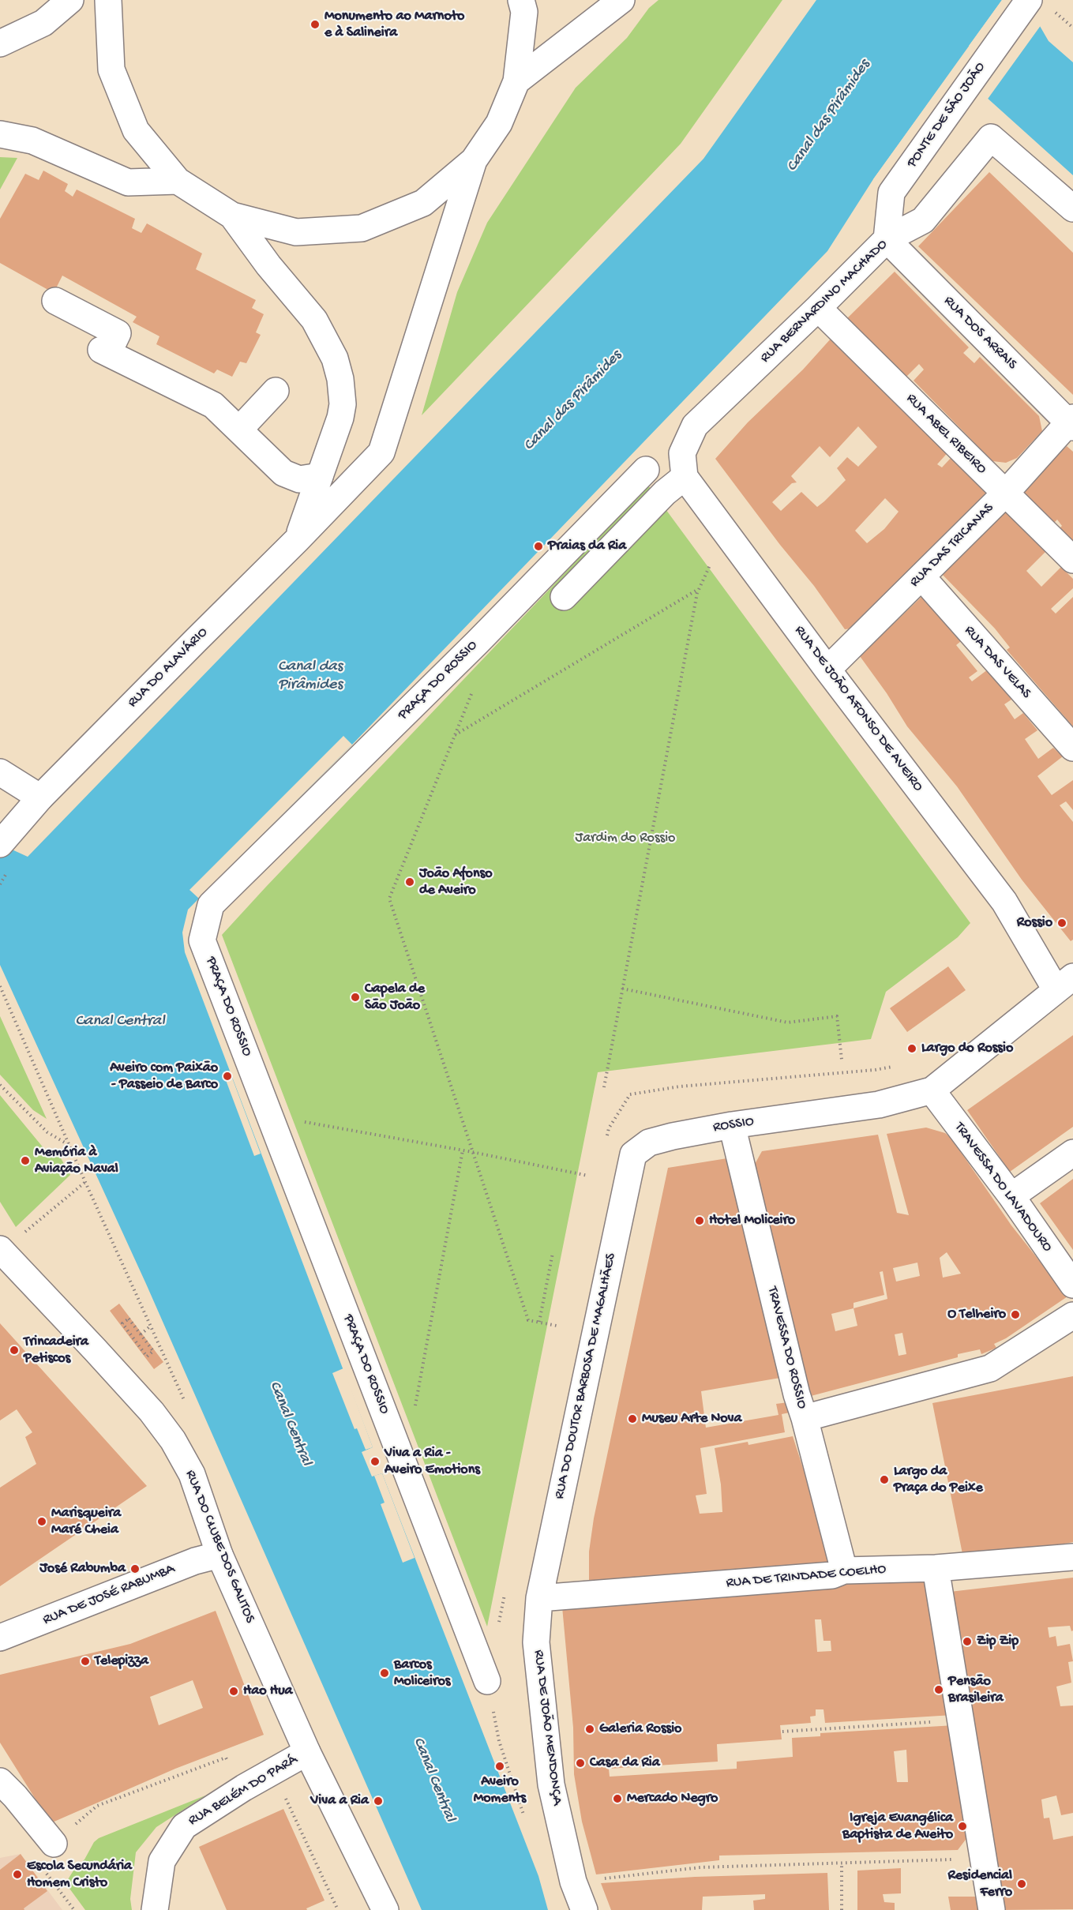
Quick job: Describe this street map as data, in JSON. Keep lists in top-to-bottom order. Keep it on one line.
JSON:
{"streets":{"street":["PONTE DE SÃO JOÃO","RUA BERNARDINO MACHADO","RUA DOS ARRAIS","RUA ABEL RIBEIRO","RUA DAS TRICANAS","RUA DAS VELAS","RUA DO ALAVÁRIO","PRAÇA DO ROSSIO","RUA DE JOÃO AFONSO DE AVEIRO","ROSSIO","TRAVESSA DO LAVADOURO","TRAVESSA DO ROSSIO","RUA DO DOUTOR BARBOSA DE MAGALHÃES","RUA DO CLUBE DOS GALITOS","RUA DE TRINDADE COELHO","RUA DE JOSÉ RABUMBA","RUA DE JOÃO MENDONÇA","RUA BELÉM DO PARÁ"]},"crossings":[["PONTE DE SÃO JOÃO","RUA BERNARDINO MACHADO"],["PONTE DE SÃO JOÃO","RUA DOS ARRAIS"],["RUA BERNARDINO MACHADO","RUA DOS ARRAIS"],["RUA BERNARDINO MACHADO","RUA ABEL RIBEIRO"],["RUA BERNARDINO MACHADO","RUA DE JOÃO AFONSO DE AVEIRO"],["RUA DOS ARRAIS","RUA DAS TRICANAS"],["RUA ABEL RIBEIRO","RUA DAS TRICANAS"],["RUA DAS TRICANAS","RUA DAS VELAS"],["RUA DAS TRICANAS","RUA DE JOÃO AFONSO DE AVEIRO"],["RUA DE JOÃO AFONSO DE AVEIRO","ROSSIO"],["ROSSIO","TRAVESSA DO LAVADOURO"],["ROSSIO","TRAVESSA DO ROSSIO"],["ROSSIO","RUA DO DOUTOR BARBOSA DE MAGALHÃES"],["TRAVESSA DO ROSSIO","RUA DE TRINDADE COELHO"],["RUA DO DOUTOR BARBOSA DE MAGALHÃES","RUA DE TRINDADE COELHO"],["RUA DO DOUTOR BARBOSA DE MAGALHÃES","RUA DE JOÃO MENDONÇA"],["RUA DO CLUBE DOS GALITOS","RUA DE JOSÉ RABUMBA"],["RUA DO CLUBE DOS GALITOS","RUA BELÉM DO PARÁ"],["RUA DE TRINDADE COELHO","RUA DE JOÃO MENDONÇA"]],"water":["Canal das Pirâmides","Canal Central"],"parks":["Jardim do Rossio"],"places":["Monumento ao Marnoto e à Salineira","Praias da Ria","João Afonso de Aveiro","Rossio","Capela de São João","Largo do Rossio","Aveiro com Paixão - Passeio de Barco","Memória à Aviação Naval","Hotel Moliceiro","O Telheiro","Trincadeira Petiscos","Museu Arte Nova","Viva a Ria - Aveiro Emotions","Largo da Praça do Peixe","Marisqueira Maré Cheia","José Rabumba","Zip Zip","Telepizza","Barcos Moliceiros","Pensão Brasileira","Hao Hua","Galeria Rossio","Casa da Ria","Aveiro Moments","Mercado Negro","Viva a Ria","Igreja Evangélica Baptista de Aveito","Escola Secundária Homem Cristo","Residencial Ferro"]}
